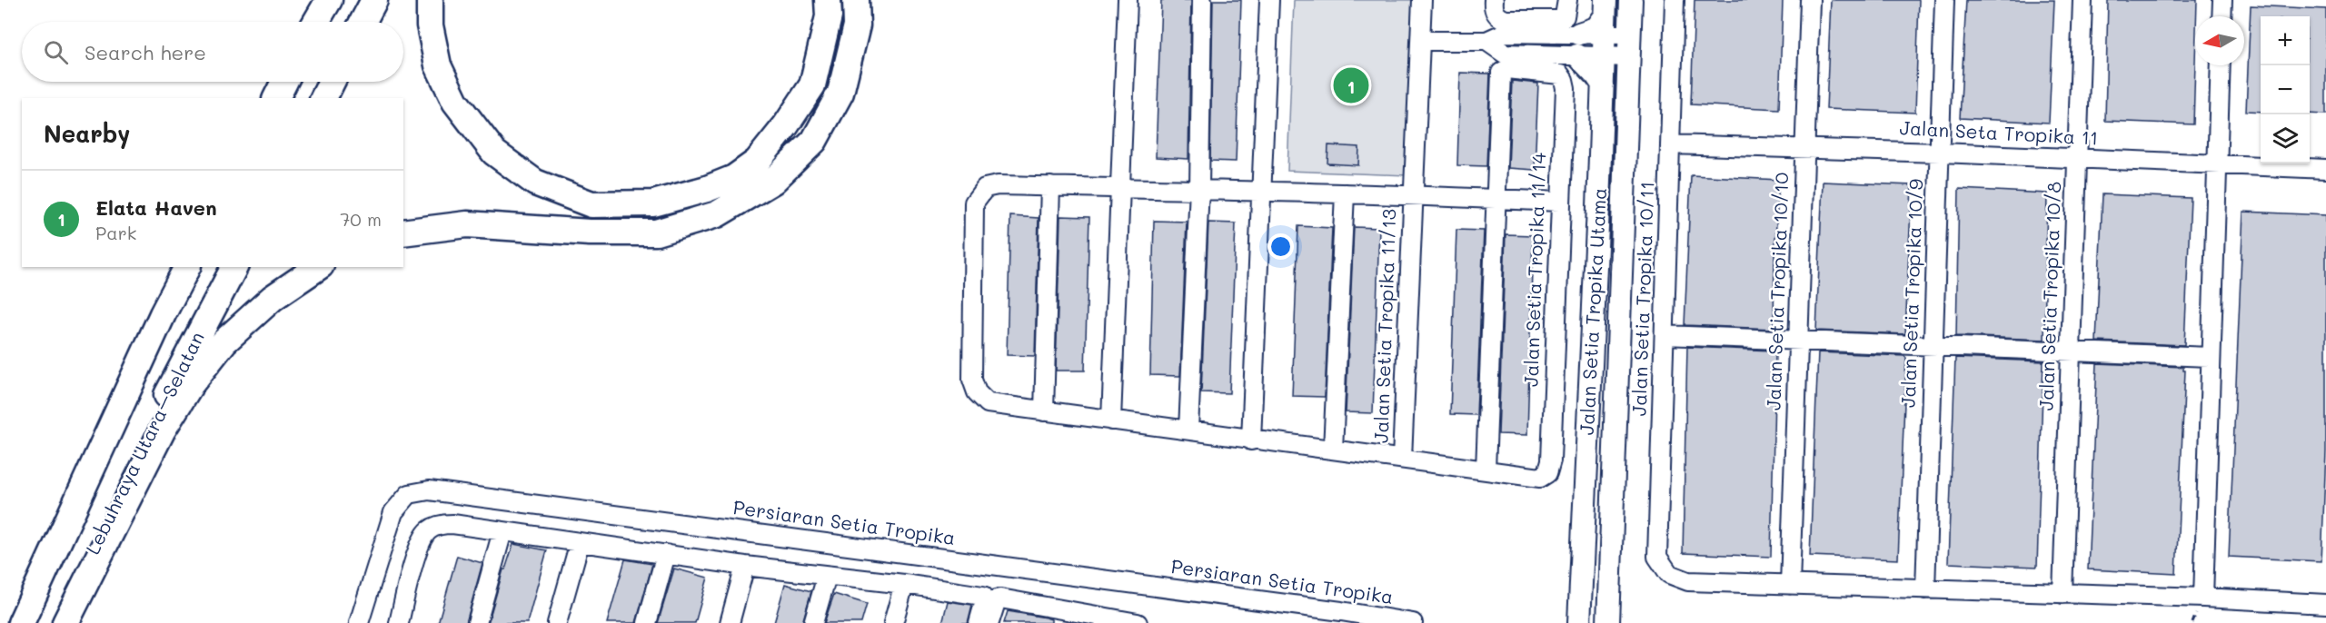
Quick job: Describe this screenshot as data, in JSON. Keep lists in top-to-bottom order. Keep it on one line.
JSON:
{"streets":{"highway":["Lebuhraya Utara–Selatan"],"main road":["Jalan Setia Tropika Utama"],"street":["Jalan Seta Tropika 11","Jalan Setia Tropika 11/14","Jalan Setia Tropika 10/10","Jalan Setia Tropika 10/9","Jalan Setia Tropika 10/8","Jalan Setia Tropika 10/11","Jalan Setia Tropika 11/13","Persiaran Setia Tropika"]},"crossings":[["Jalan Seta Tropika 11","Jalan Setia Tropika 10/10"],["Jalan Seta Tropika 11","Jalan Setia Tropika 10/9"],["Jalan Seta Tropika 11","Jalan Setia Tropika 10/8"],["Jalan Seta Tropika 11","Jalan Setia Tropika 10/11"],["Jalan Setia Tropika 10/10","Jalan Setia Tropika 10/11"]],"north":"left","page":{"map_buttons":["+","−"],"search":"Search here","pins":"1","heading":"Nearby","list":[{"mark":"1","name":"Elata Haven","note":"Park","value":"70 m"}]}}
